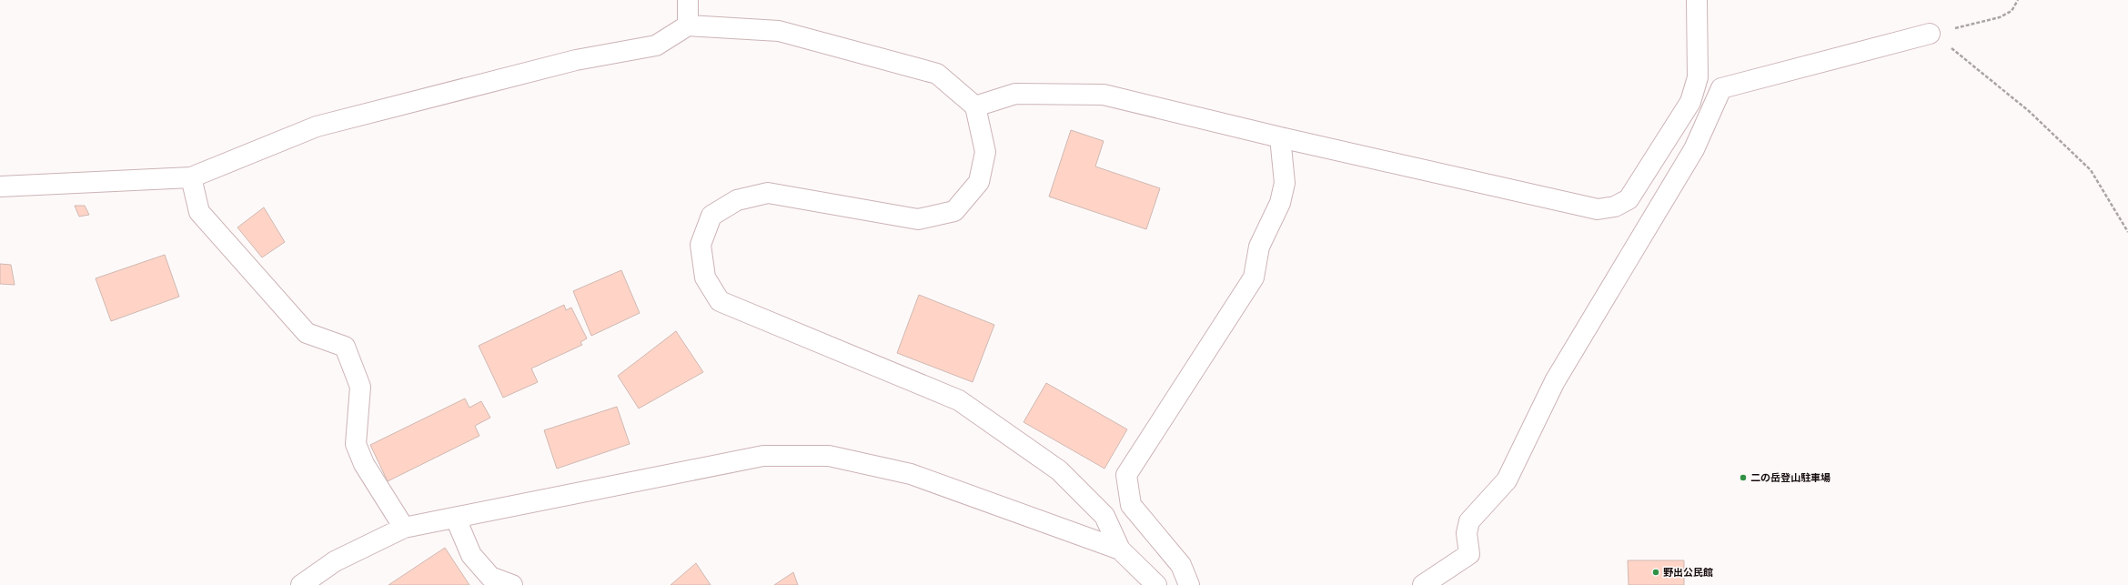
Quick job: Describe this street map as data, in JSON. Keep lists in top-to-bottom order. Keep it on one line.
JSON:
{"places":["二の岳登山駐車場","野出公民館"]}
